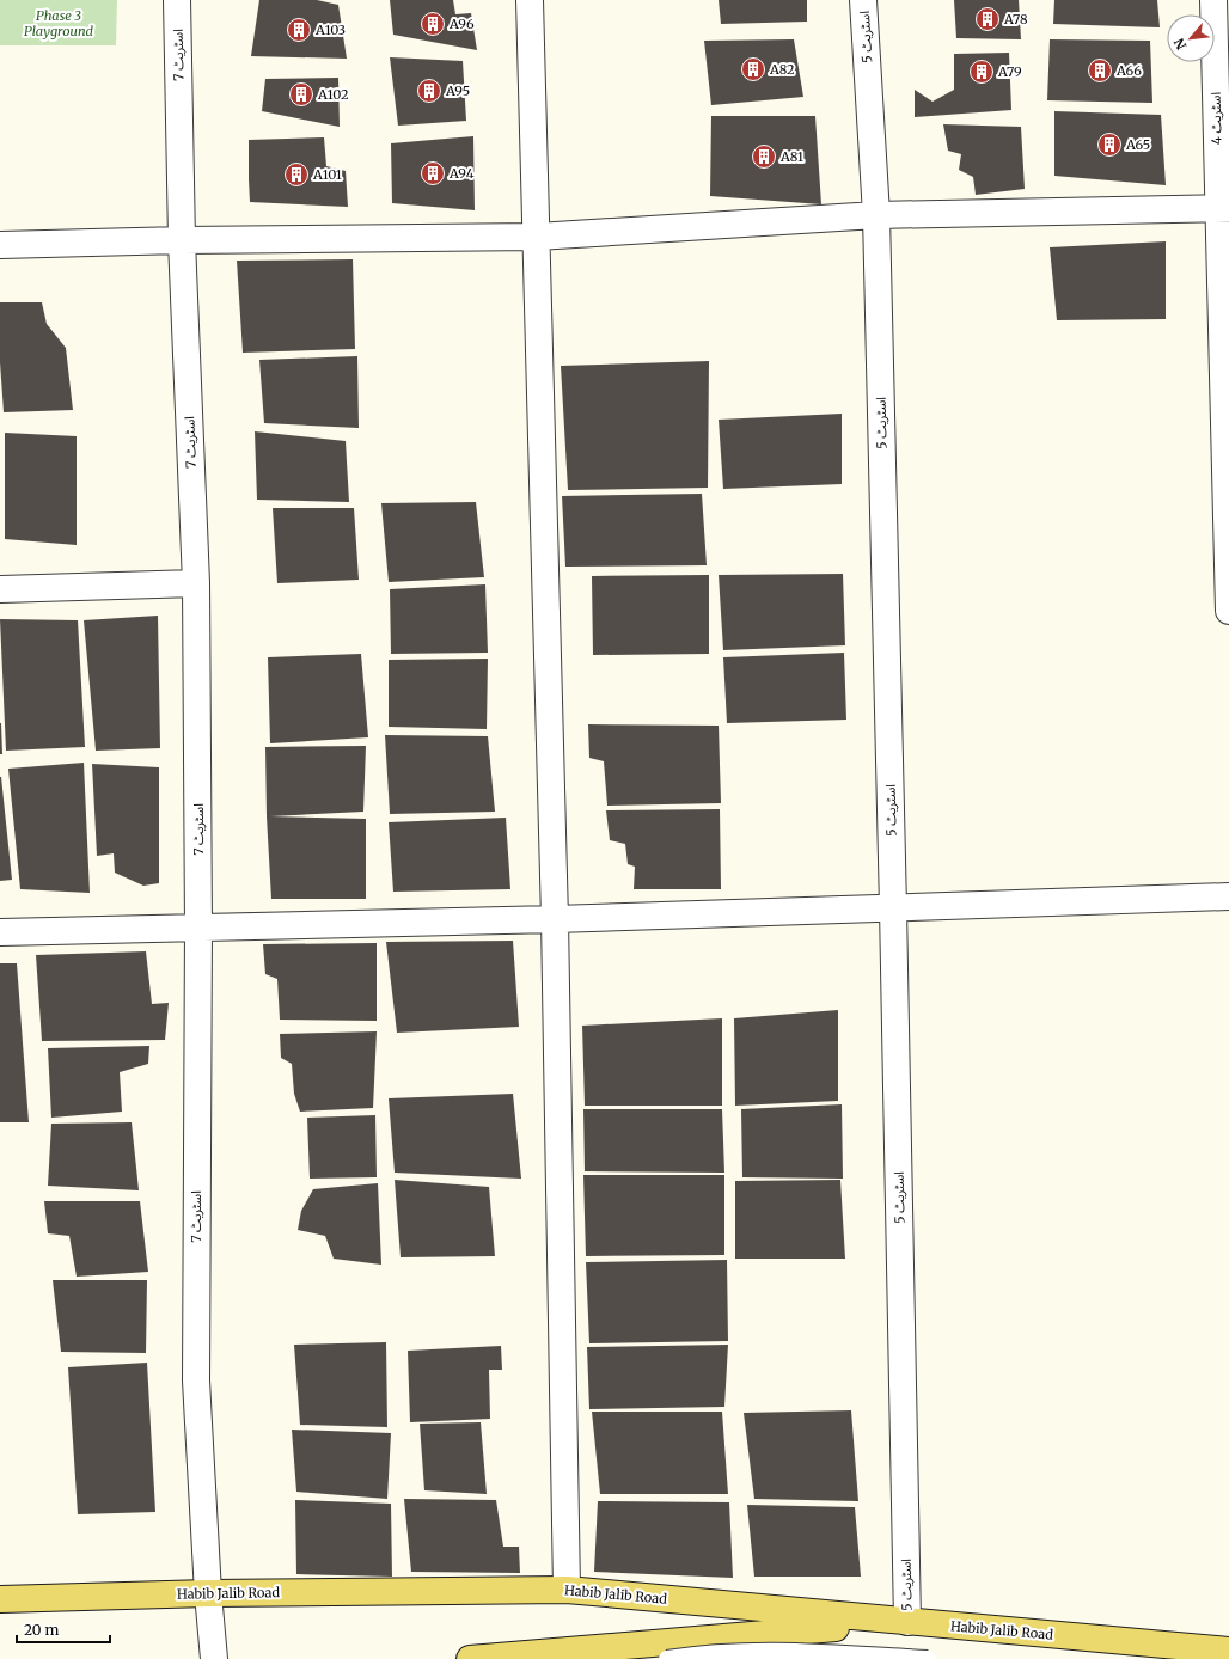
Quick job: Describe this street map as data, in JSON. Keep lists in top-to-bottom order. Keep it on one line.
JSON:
{"streets":{"main road":["Habib Jalib Road"],"street":["اسٹریٹ 5","اسٹریٹ 7","اسٹریٹ 4"]},"crossings":[["اسٹریٹ 5","Habib Jalib Road"],["اسٹریٹ 7","Habib Jalib Road"]],"parks":["Phase 3 Playground"],"places":{"building":["A78","A96","A103","A82","A66","A79","A95","A102","A65","A81","A94","A101"]},"scale_bar":"20 m","north":"bottom left"}
